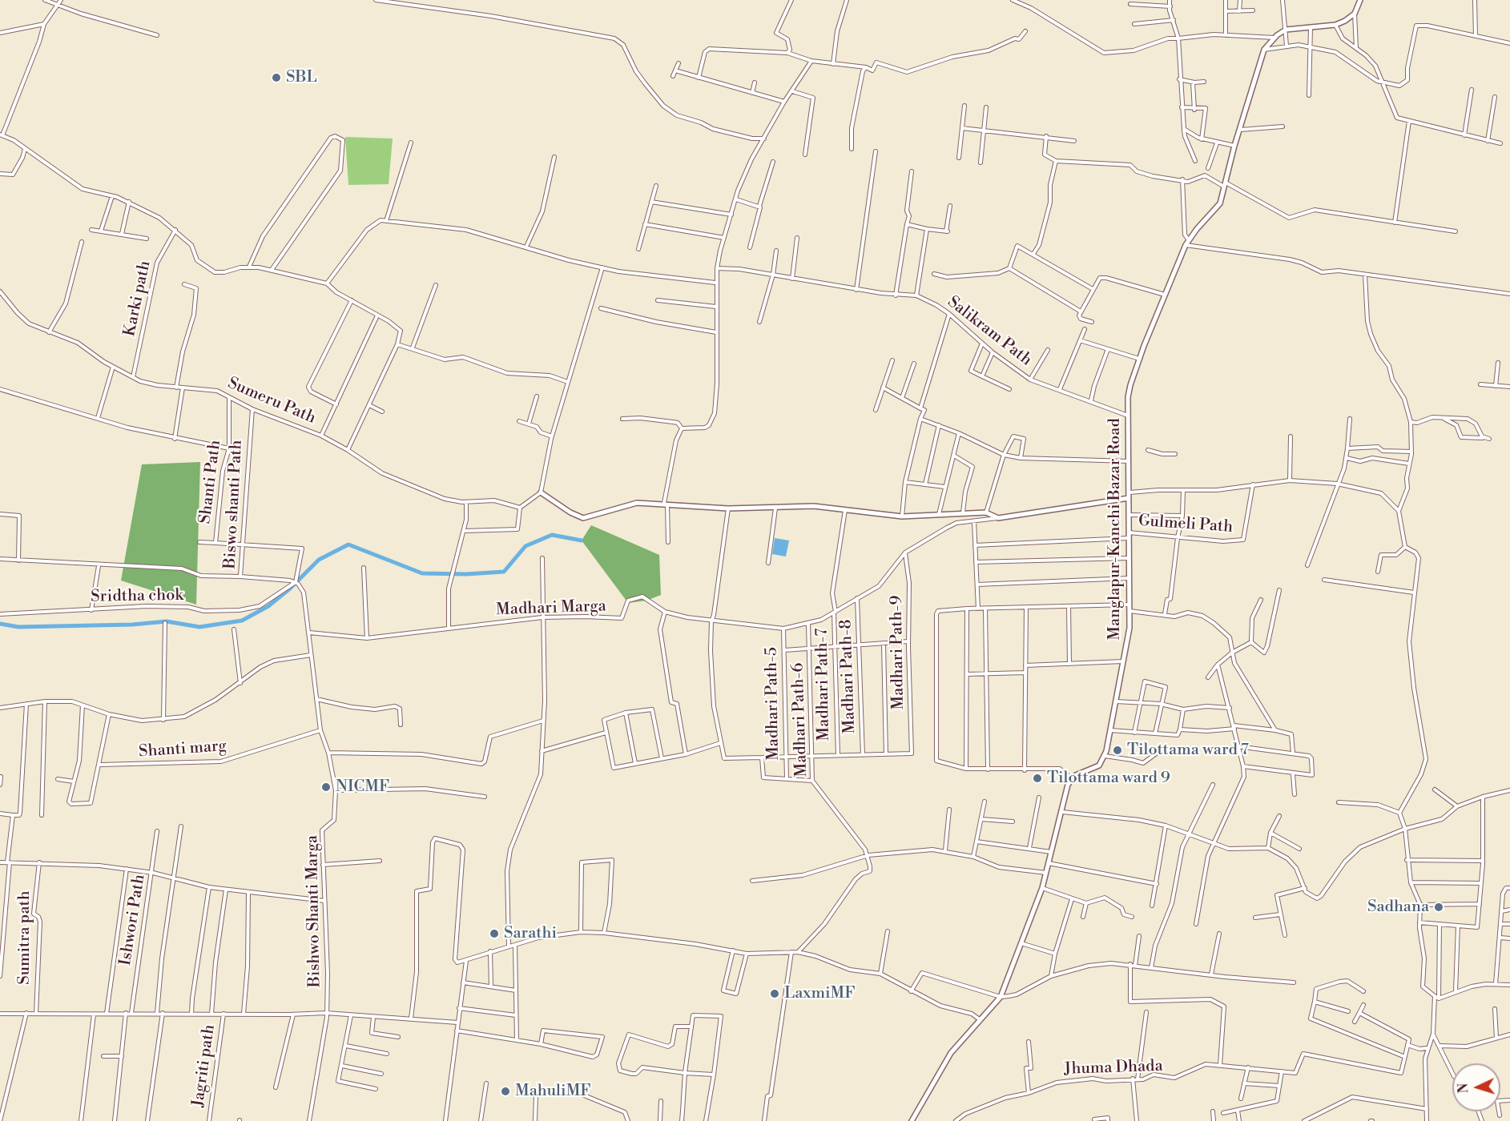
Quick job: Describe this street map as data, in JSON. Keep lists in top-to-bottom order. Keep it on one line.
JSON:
{"streets":{"street":["Karki path","Salikram Path","Sumeru Path","Shanti Path","Biswo shanti Path","Gulmeli Path","Manglapur-Kanchi Bazar Road","Sridtha chok","Madhari Marga","Madhari Path-9","Madhari Path-8","Madhari Path-7","Madhari Path-5","Madhari Path-6","Shanti marg","Bishwo Shanti Marga","Ishwori Path","Sumitra path","Jagriti path","Jhuma Dhada"]},"crossings":[["Karki path","Sumeru Path"],["Salikram Path","Manglapur-Kanchi Bazar Road"],["Sumeru Path","Shanti Path"],["Sumeru Path","Biswo shanti Path"],["Shanti Path","Biswo shanti Path"],["Shanti Path","Sridtha chok"],["Shanti Path","Bishwo Shanti Marga"],["Biswo shanti Path","Sridtha chok"],["Biswo shanti Path","Bishwo Shanti Marga"],["Gulmeli Path","Manglapur-Kanchi Bazar Road"],["Sridtha chok","Bishwo Shanti Marga"],["Madhari Marga","Madhari Path-9"],["Madhari Marga","Madhari Path-8"],["Madhari Marga","Madhari Path-7"],["Madhari Marga","Madhari Path-5"],["Madhari Marga","Madhari Path-6"],["Madhari Marga","Bishwo Shanti Marga"],["Shanti marg","Bishwo Shanti Marga"]],"places":["SBL","Tilottama ward 7","Tilottama ward 9","NICMF","Sadhana","Sarathi","LaxmiMF","MahuliMF"],"north":"left"}
